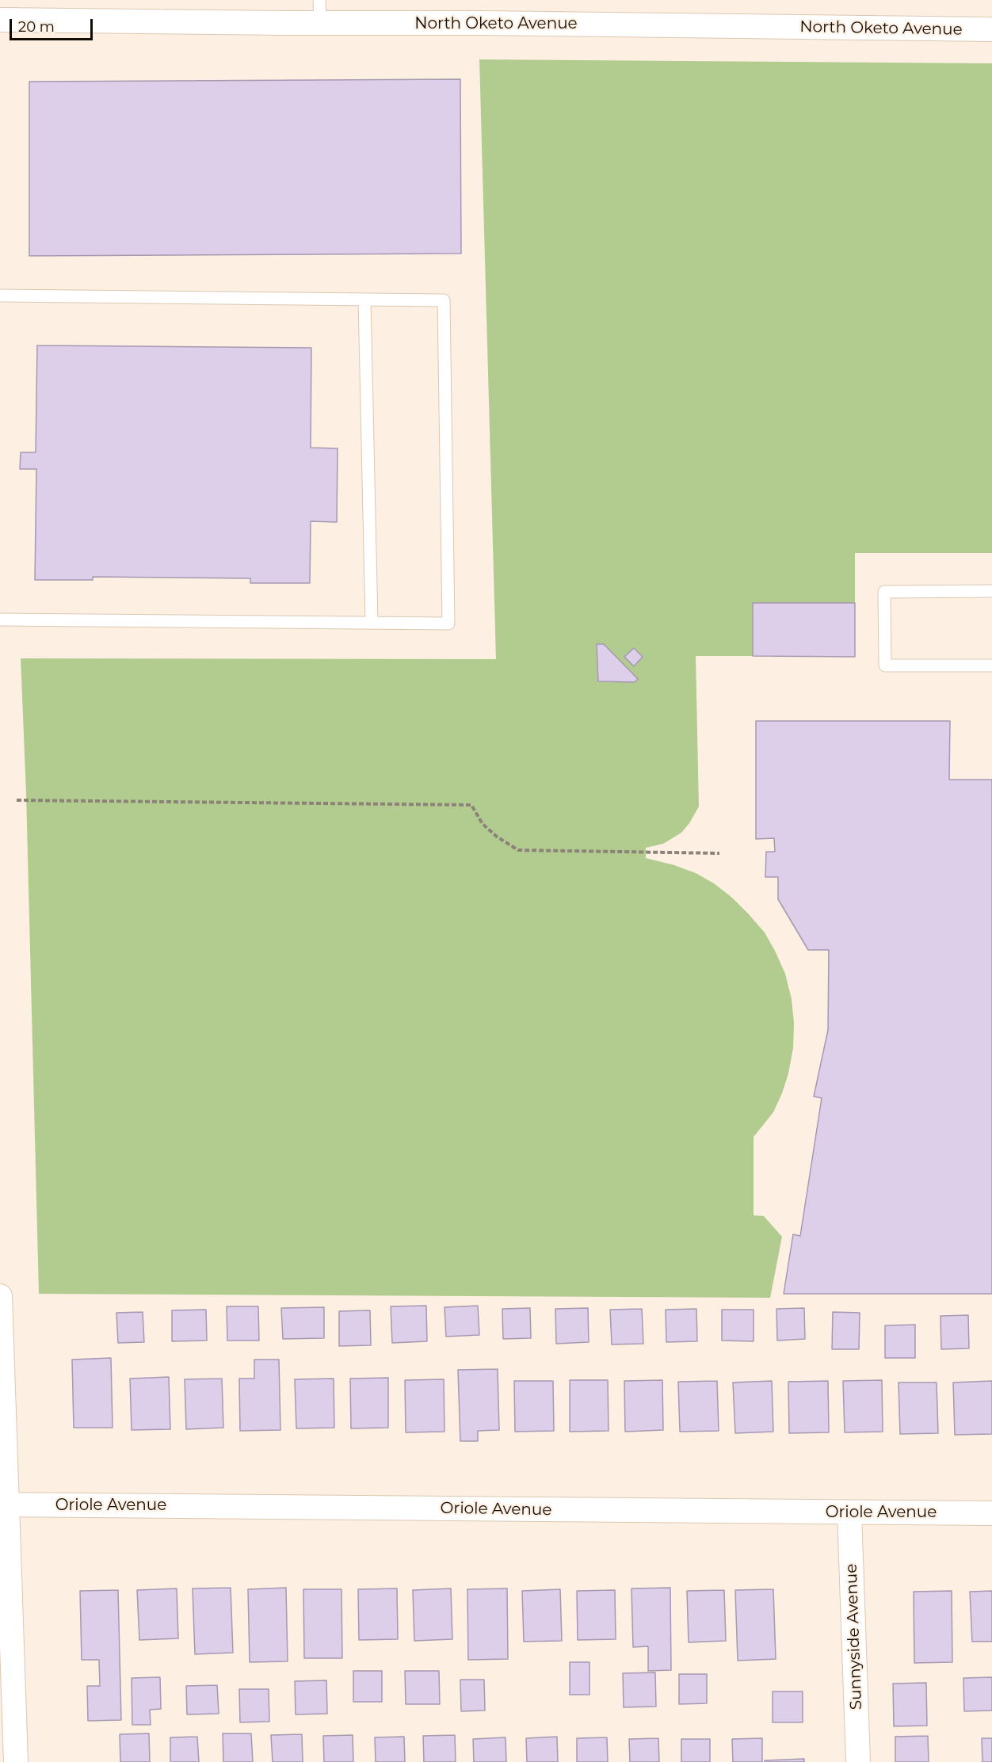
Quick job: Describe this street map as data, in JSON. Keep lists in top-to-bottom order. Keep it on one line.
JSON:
{"streets":{"street":["North Oketo Avenue","Oriole Avenue","Sunnyside Avenue"]},"crossings":[["Oriole Avenue","Sunnyside Avenue"]],"scale_bar":"20 m"}
